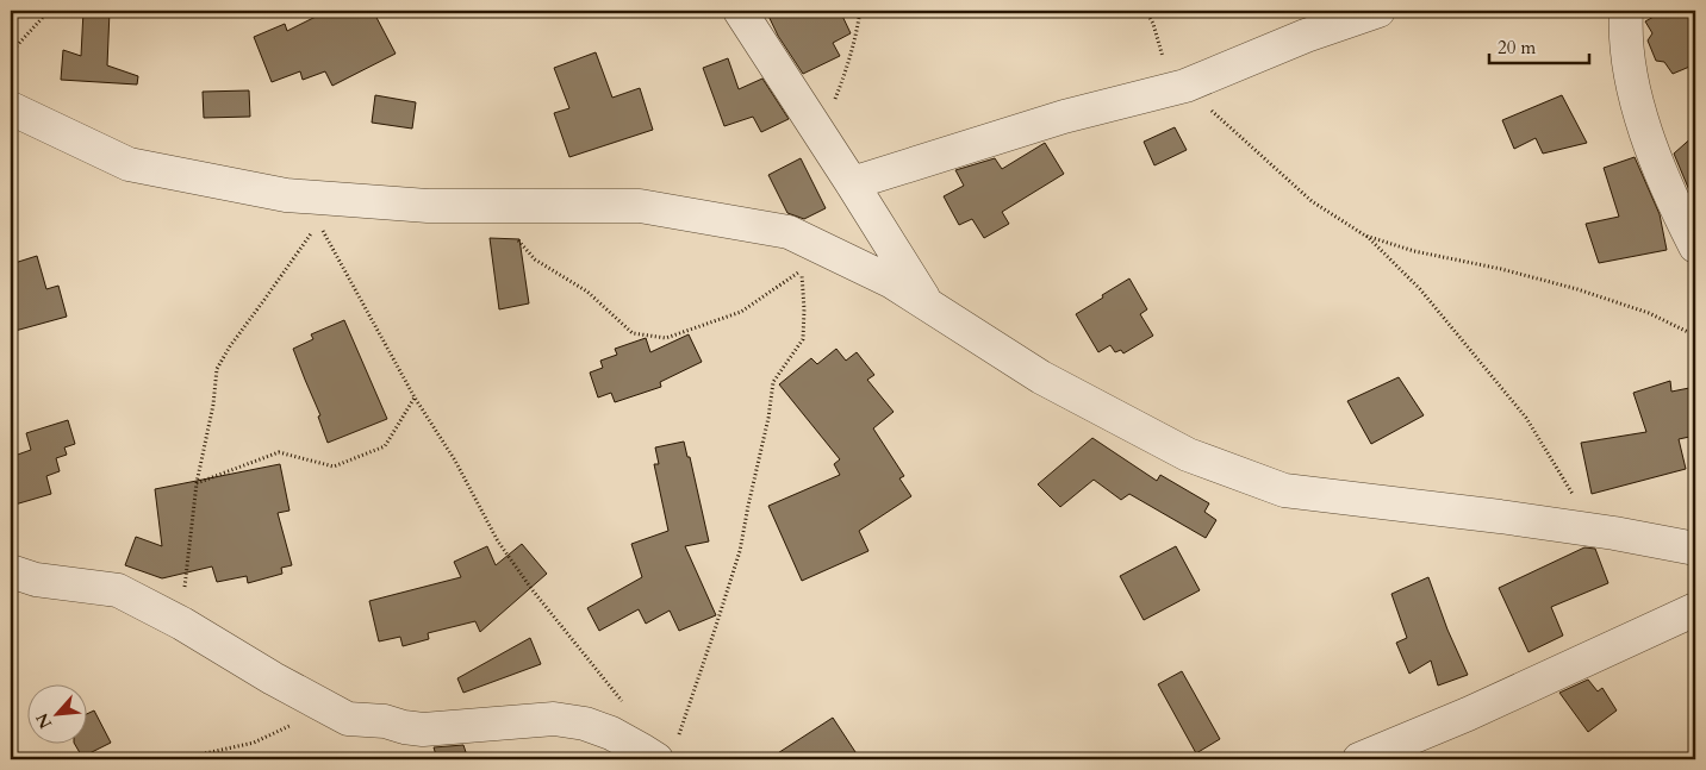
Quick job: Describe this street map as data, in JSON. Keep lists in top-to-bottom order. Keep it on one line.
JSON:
{"scale_bar":"20 m","north":"bottom left"}
